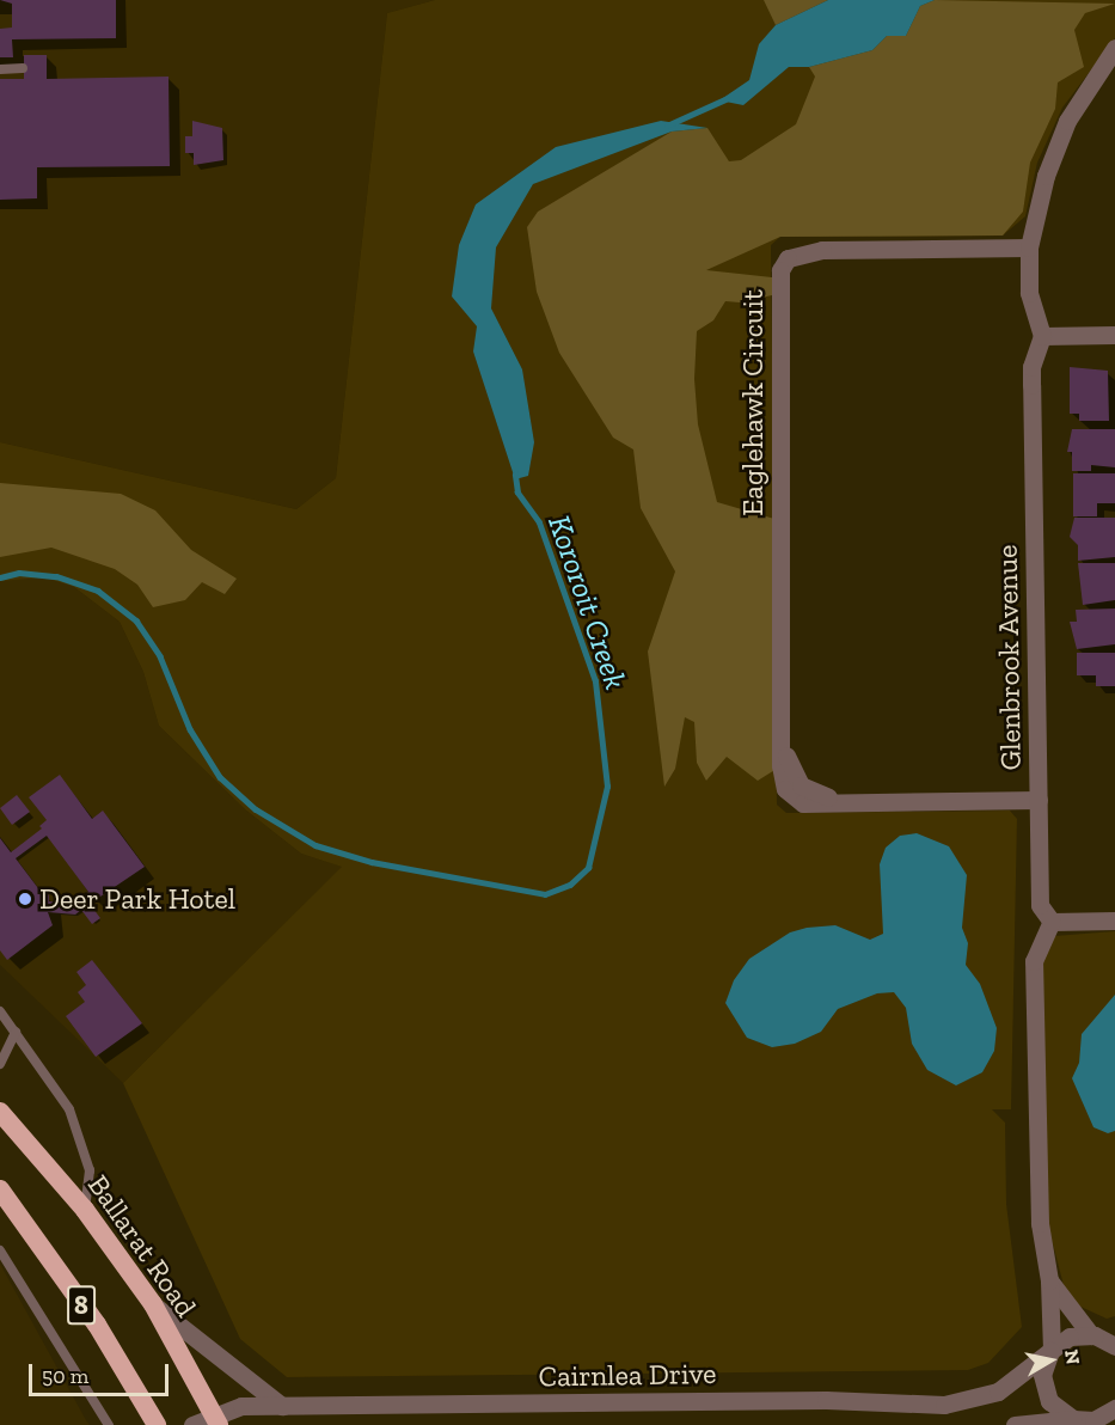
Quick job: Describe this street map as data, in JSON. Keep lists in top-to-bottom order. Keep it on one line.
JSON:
{"streets":{"highway":["Ballarat Road","8"],"street":["Eaglehawk Circuit","Glenbrook Avenue","Cairnlea Drive"]},"crossings":[["Eaglehawk Circuit","Glenbrook Avenue"],["Ballarat Road","Cairnlea Drive"]],"water":["Kororoit Creek"],"places":["Deer Park Hotel"],"scale_bar":"50 m","north":"right"}
